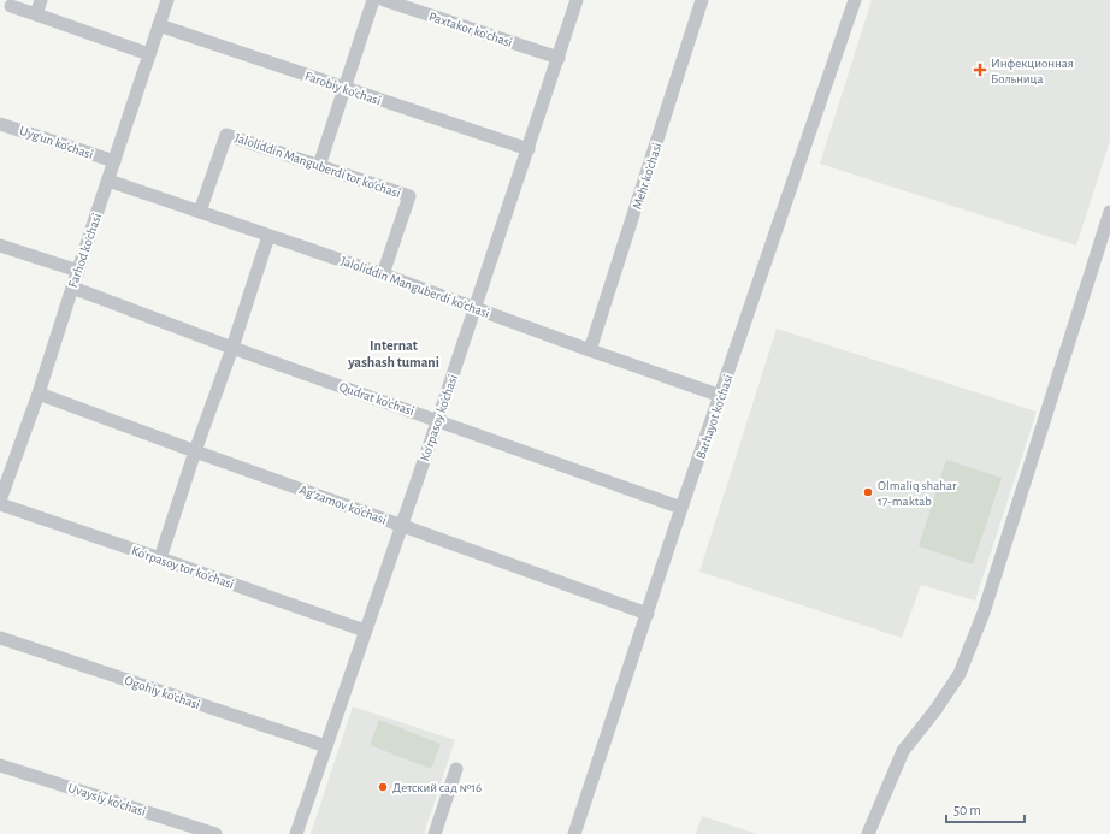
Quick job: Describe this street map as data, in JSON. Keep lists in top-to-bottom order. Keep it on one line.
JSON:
{"streets":{"street":["Paxtakor ko'chasi","Farobiy ko'chasi","Uyg‘un ko'chasi","Jaloliddin Manguberdi tor ko'chasi","Mehr ko'chasi","Farhod ko'chasi","Jaloliddin Manguberdi ko'chasi","Qudrat ko'chasi","Barhayot ko'chasi","Ko‘rpasoy ko'chasi","Ag‘zamov ko'chasi","Ko‘rpasoy tor ko'chasi","Ogohiy ko'chasi","Uvaysiy ko'chasi"]},"crossings":[["Paxtakor ko'chasi","Ko‘rpasoy ko'chasi"],["Farobiy ko'chasi","Farhod ko'chasi"],["Farobiy ko'chasi","Ko‘rpasoy ko'chasi"],["Uyg‘un ko'chasi","Farhod ko'chasi"],["Jaloliddin Manguberdi tor ko'chasi","Jaloliddin Manguberdi ko'chasi"],["Mehr ko'chasi","Jaloliddin Manguberdi ko'chasi"],["Farhod ko'chasi","Jaloliddin Manguberdi ko'chasi"],["Farhod ko'chasi","Qudrat ko'chasi"],["Farhod ko'chasi","Ag‘zamov ko'chasi"],["Farhod ko'chasi","Ko‘rpasoy tor ko'chasi"],["Jaloliddin Manguberdi ko'chasi","Barhayot ko'chasi"],["Jaloliddin Manguberdi ko'chasi","Ko‘rpasoy ko'chasi"],["Qudrat ko'chasi","Barhayot ko'chasi"],["Qudrat ko'chasi","Ko‘rpasoy ko'chasi"],["Barhayot ko'chasi","Ag‘zamov ko'chasi"],["Ko‘rpasoy ko'chasi","Ag‘zamov ko'chasi"],["Ko‘rpasoy ko'chasi","Ko‘rpasoy tor ko'chasi"],["Ko‘rpasoy ko'chasi","Ogohiy ko'chasi"]],"districts":["Internat yashash tumani"],"places":{"health":["Инфекционная Больница"],"other":["Olmaliq shahar 17-maktab","Детский сад №16"]},"scale_bar":"50 m"}
